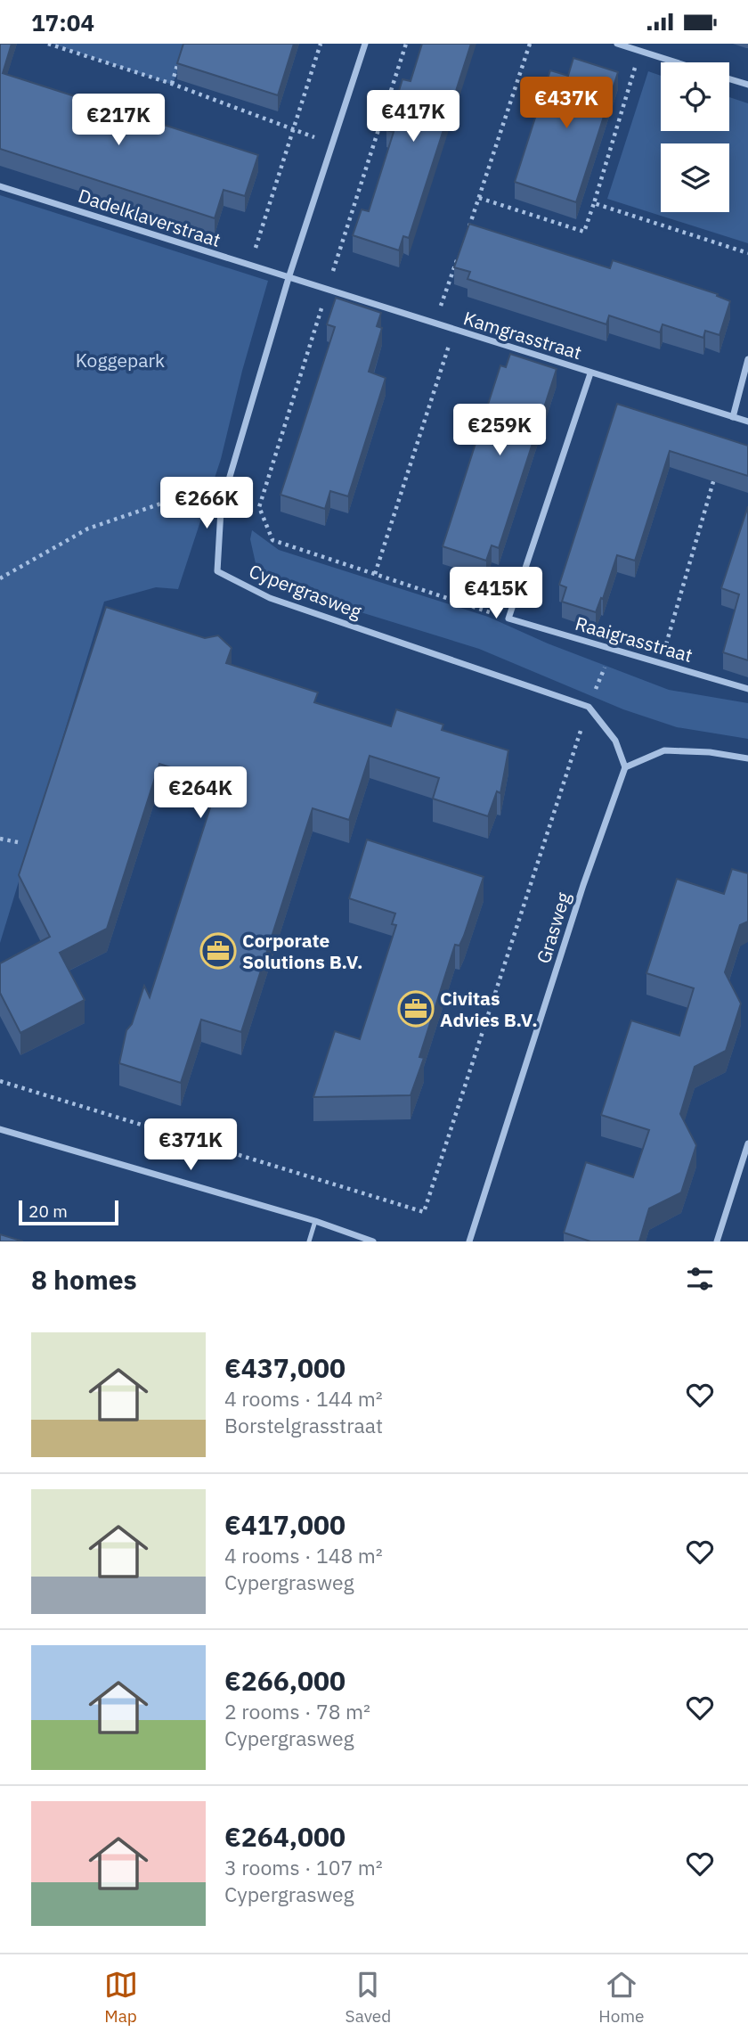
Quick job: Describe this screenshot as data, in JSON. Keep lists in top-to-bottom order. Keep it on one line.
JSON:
{"streets":{"street":["Dadelklaverstraat","Kamgrasstraat","Cypergrasweg","Raaigrasstraat","Grasweg"]},"crossings":[["Dadelklaverstraat","Kamgrasstraat"],["Dadelklaverstraat","Cypergrasweg"],["Kamgrasstraat","Cypergrasweg"]],"parks":["Koggepark"],"places":{"office":["Corporate Solutions B.V.","Civitas Advies B.V."]},"scale_bar":"20 m","page":{"status":"17:04","price":["€437K","€417K","€217K","€259K","€266K","€415K","€264K","€371K"],"scale":"20 m","heading":"8 homes","list":[{"name":"€437,000","note":"4 rooms · 144 m² · Borstelgrasstraat"},{"name":"€417,000","note":"4 rooms · 148 m² · Cypergrasweg"},{"name":"€266,000","note":"2 rooms · 78 m² · Cypergrasweg"},{"name":"€264,000","note":"3 rooms · 107 m² · Cypergrasweg"}],"tabs":["Map","Saved","Home"]}}
